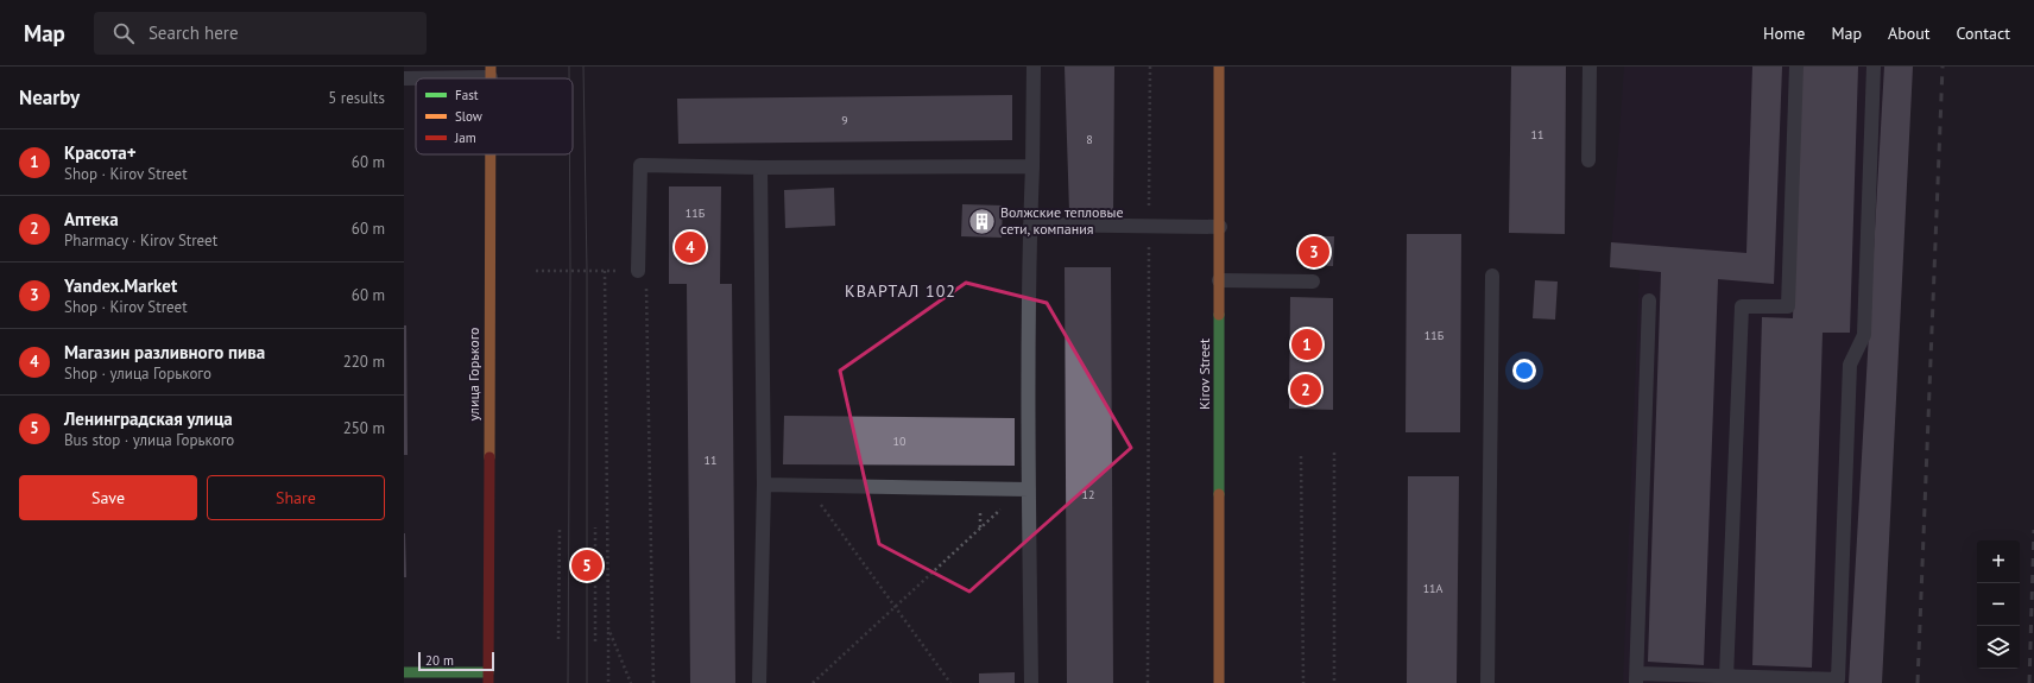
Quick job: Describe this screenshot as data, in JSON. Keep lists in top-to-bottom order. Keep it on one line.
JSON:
{"streets":{"street":["улица Горького","Kirov Street"]},"districts":["КВАРТАЛ 102"],"places":{"building":["Волжские тепловые сети, компания"]},"house_numbers":["9","11","8","11Б","11Б","10","11","12","11А"],"legend":["Fast","Slow","Jam"],"scale_bar":"20 m","page":{"header":"Map","search":"Search here","nav":["Home","Map","About","Contact"],"heading":["Nearby","5 results"],"list":[{"mark":"1","name":"Красота+","note":"Shop · Kirov Street","value":"60 m"},{"mark":"2","name":"Аптека","note":"Pharmacy · Kirov Street","value":"60 m"},{"mark":"3","name":"Yandex.Market","note":"Shop · Kirov Street","value":"60 m"},{"mark":"4","name":"Магазин разливного пива","note":"Shop · улица Горького","value":"220 m"},{"mark":"5","name":"Ленинградская улица","note":"Bus stop · улица Горького","value":"250 m"}],"pins":["4","3","1","2","5"],"buttons":["Save","Share"],"map_buttons":["+","−"],"scale":"20 m"}}
